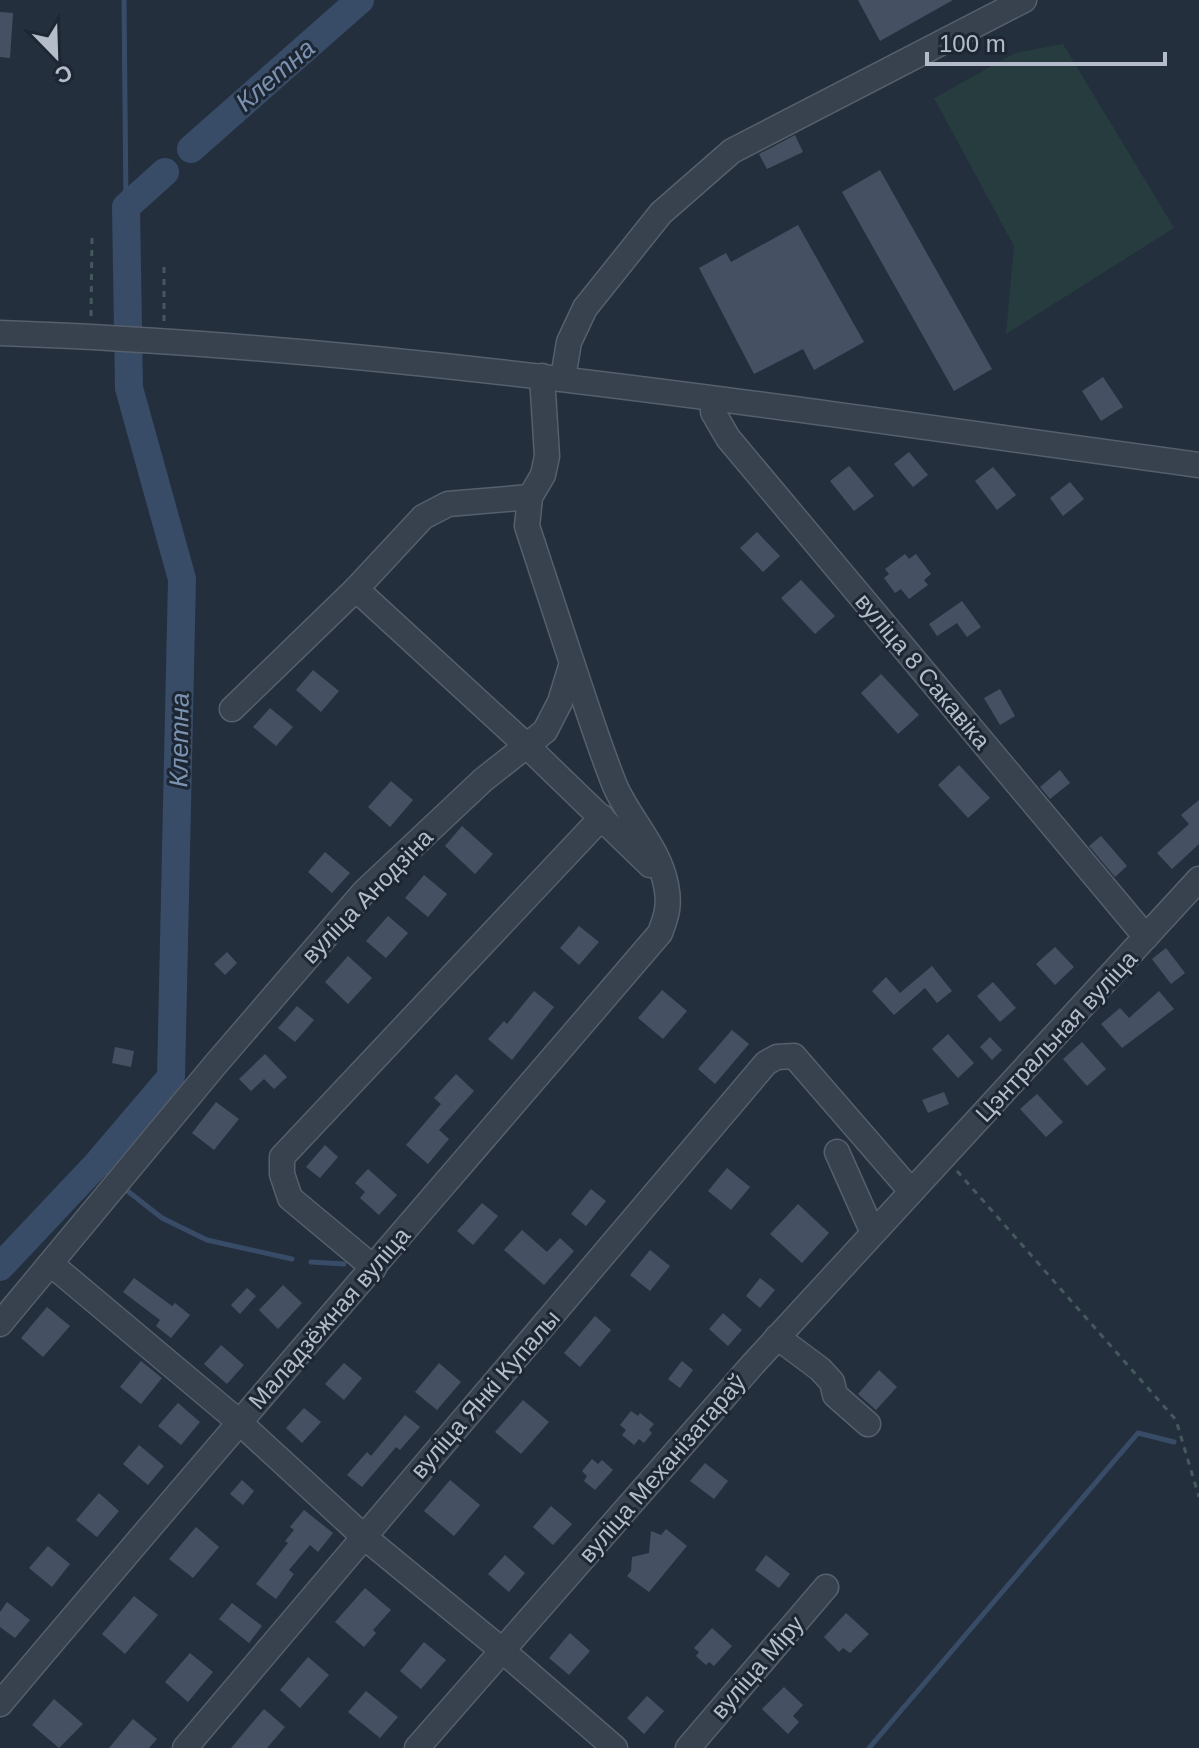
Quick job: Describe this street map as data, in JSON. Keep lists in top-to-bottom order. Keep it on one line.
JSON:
{"streets":{"street":["вуліца 8 Сакавіка","вуліца Анодзіна","Цэнтральная вуліца","Маладзёжная вуліца","вуліца Янкі Купалы","вуліца Механізатараў","вуліца Міру"]},"crossings":[["вуліца 8 Сакавіка","Цэнтральная вуліца"],["Цэнтральная вуліца","вуліца Янкі Купалы"],["Цэнтральная вуліца","вуліца Механізатараў"],["вуліца Янкі Купалы","вуліца Механізатараў"]],"water":["Клетна"],"scale_bar":"100 m","north":"bottom right"}
